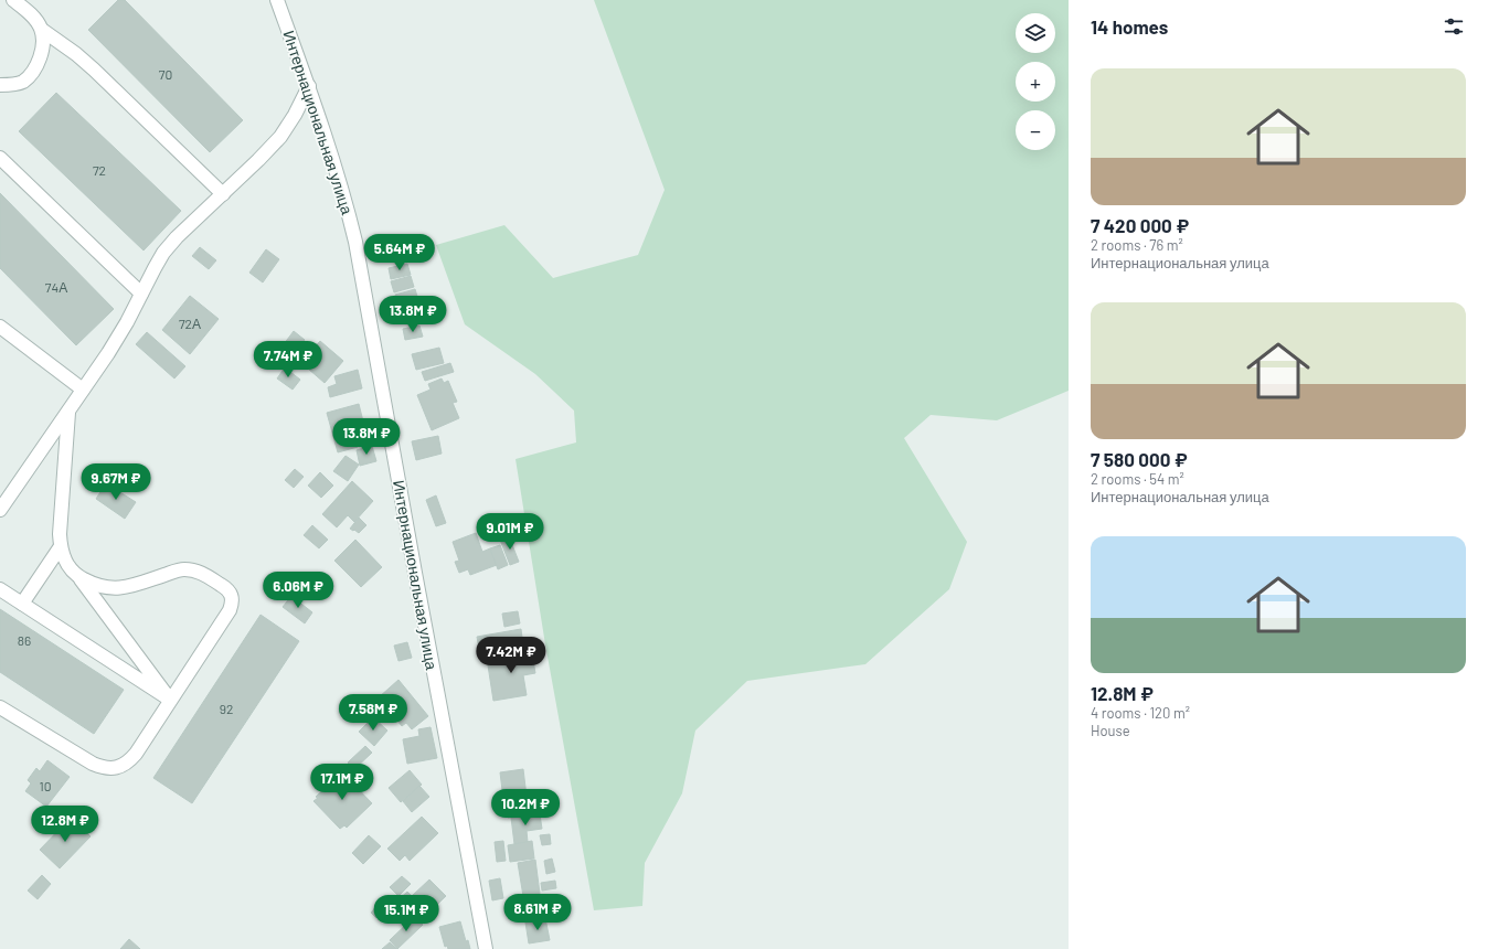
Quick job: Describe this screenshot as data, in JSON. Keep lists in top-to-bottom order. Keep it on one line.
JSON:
{"streets":{"street":["Интернациональная улица"]},"house_numbers":["70","72","74А","72А","86","92","10"],"page":{"heading":"14 homes","map_buttons":["+","−"],"list":[{"name":"7 420 000 ₽","note":"2 rooms · 76 m² · Интернациональная улица"},{"name":"7 580 000 ₽","note":"2 rooms · 54 m² · Интернациональная улица"},{"name":"12.8M ₽","note":"4 rooms · 120 m² · House"}],"price":["5.64M ₽","13.8M ₽","7.74M ₽","13.8M ₽","9.67M ₽","9.01M ₽","6.06M ₽","7.42M ₽","7.58M ₽","17.1M ₽","10.2M ₽","12.8M ₽","8.61M ₽","15.1M ₽"]}}
